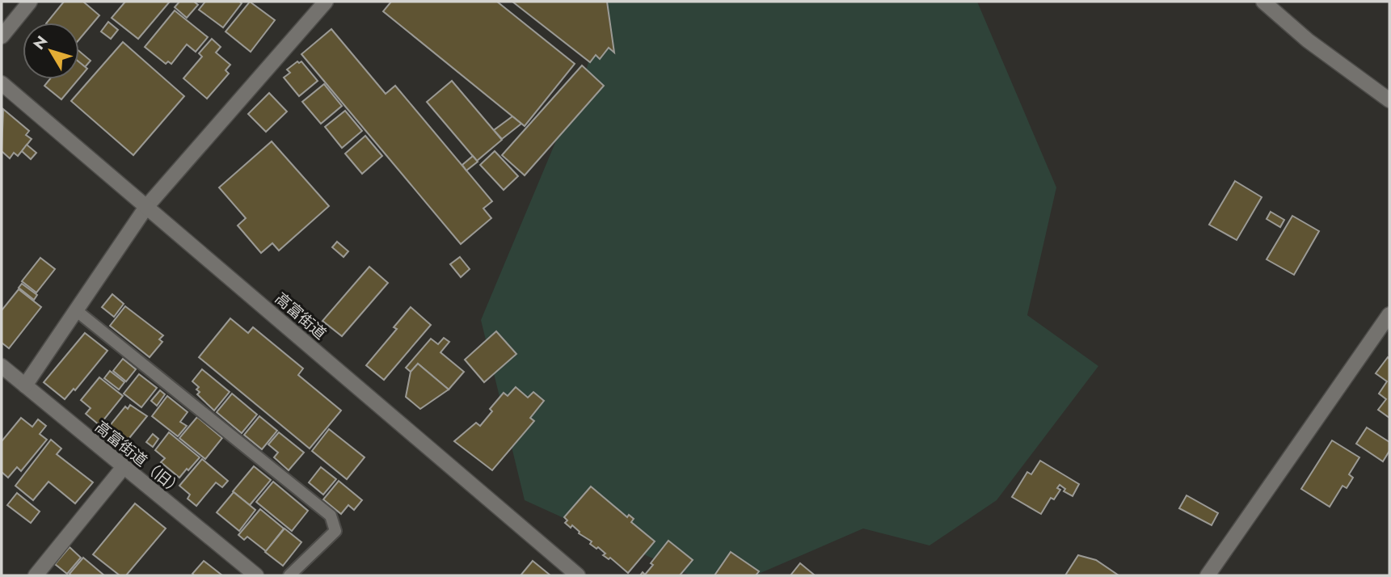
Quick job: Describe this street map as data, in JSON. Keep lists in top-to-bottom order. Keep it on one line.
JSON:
{"streets":{"street":["高富街道","高富街道（旧）"]},"north":"top left"}
